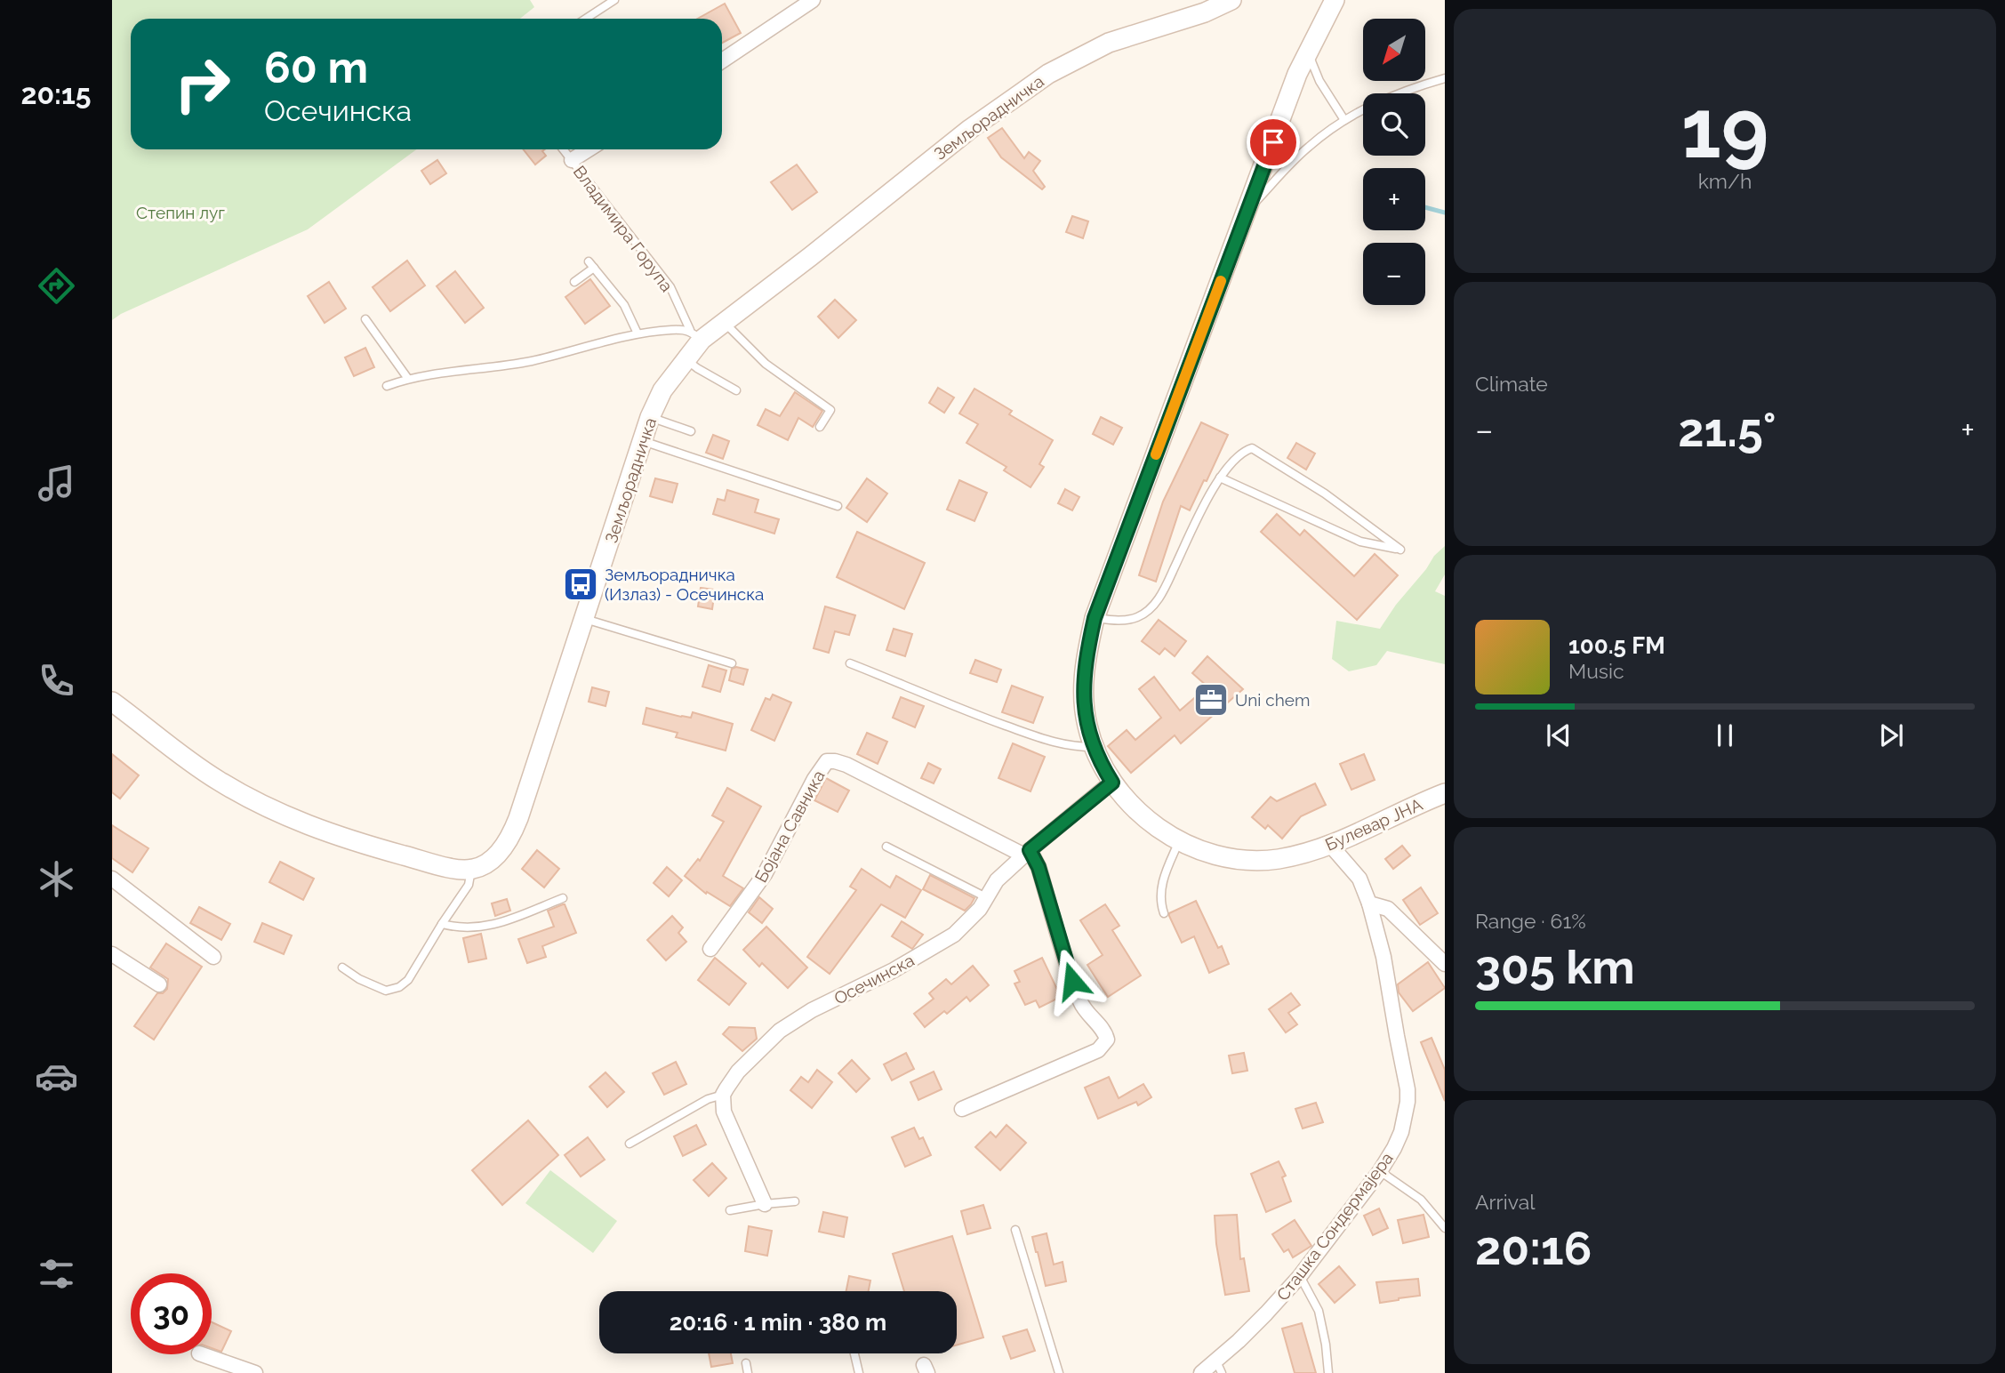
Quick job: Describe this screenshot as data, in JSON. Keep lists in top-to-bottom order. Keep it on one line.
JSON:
{"streets":{"street":["Земљорадничка","Владимира Горупа","Булевар ЈНА","Бојана Савника","Осечинска","Сташка Сондермајера"]},"crossings":[["Земљорадничка","Владимира Горупа"],["Булевар ЈНА","Осечинска"],["Булевар ЈНА","Сташка Сондермајера"],["Бојана Савника","Осечинска"]],"parks":["Степин луг"],"places":{"bus stop":["Земљорадничка (Излаз) - Осечинска"],"office":["Uni chem"]},"north":"bottom left","page":{"tabs":"20:15","tile":[["19","km/h"],"Climate",["Range · 61%","305 km"],["Arrival","20:16"]],"map_buttons":["+","−"],"turn":["60 m","Осечинска"],"heat":["−","21.5°","+"],"song":["100.5 FM","Music"],"limit":"30","trip":"20:16 · 1 min · 380 m"}}
